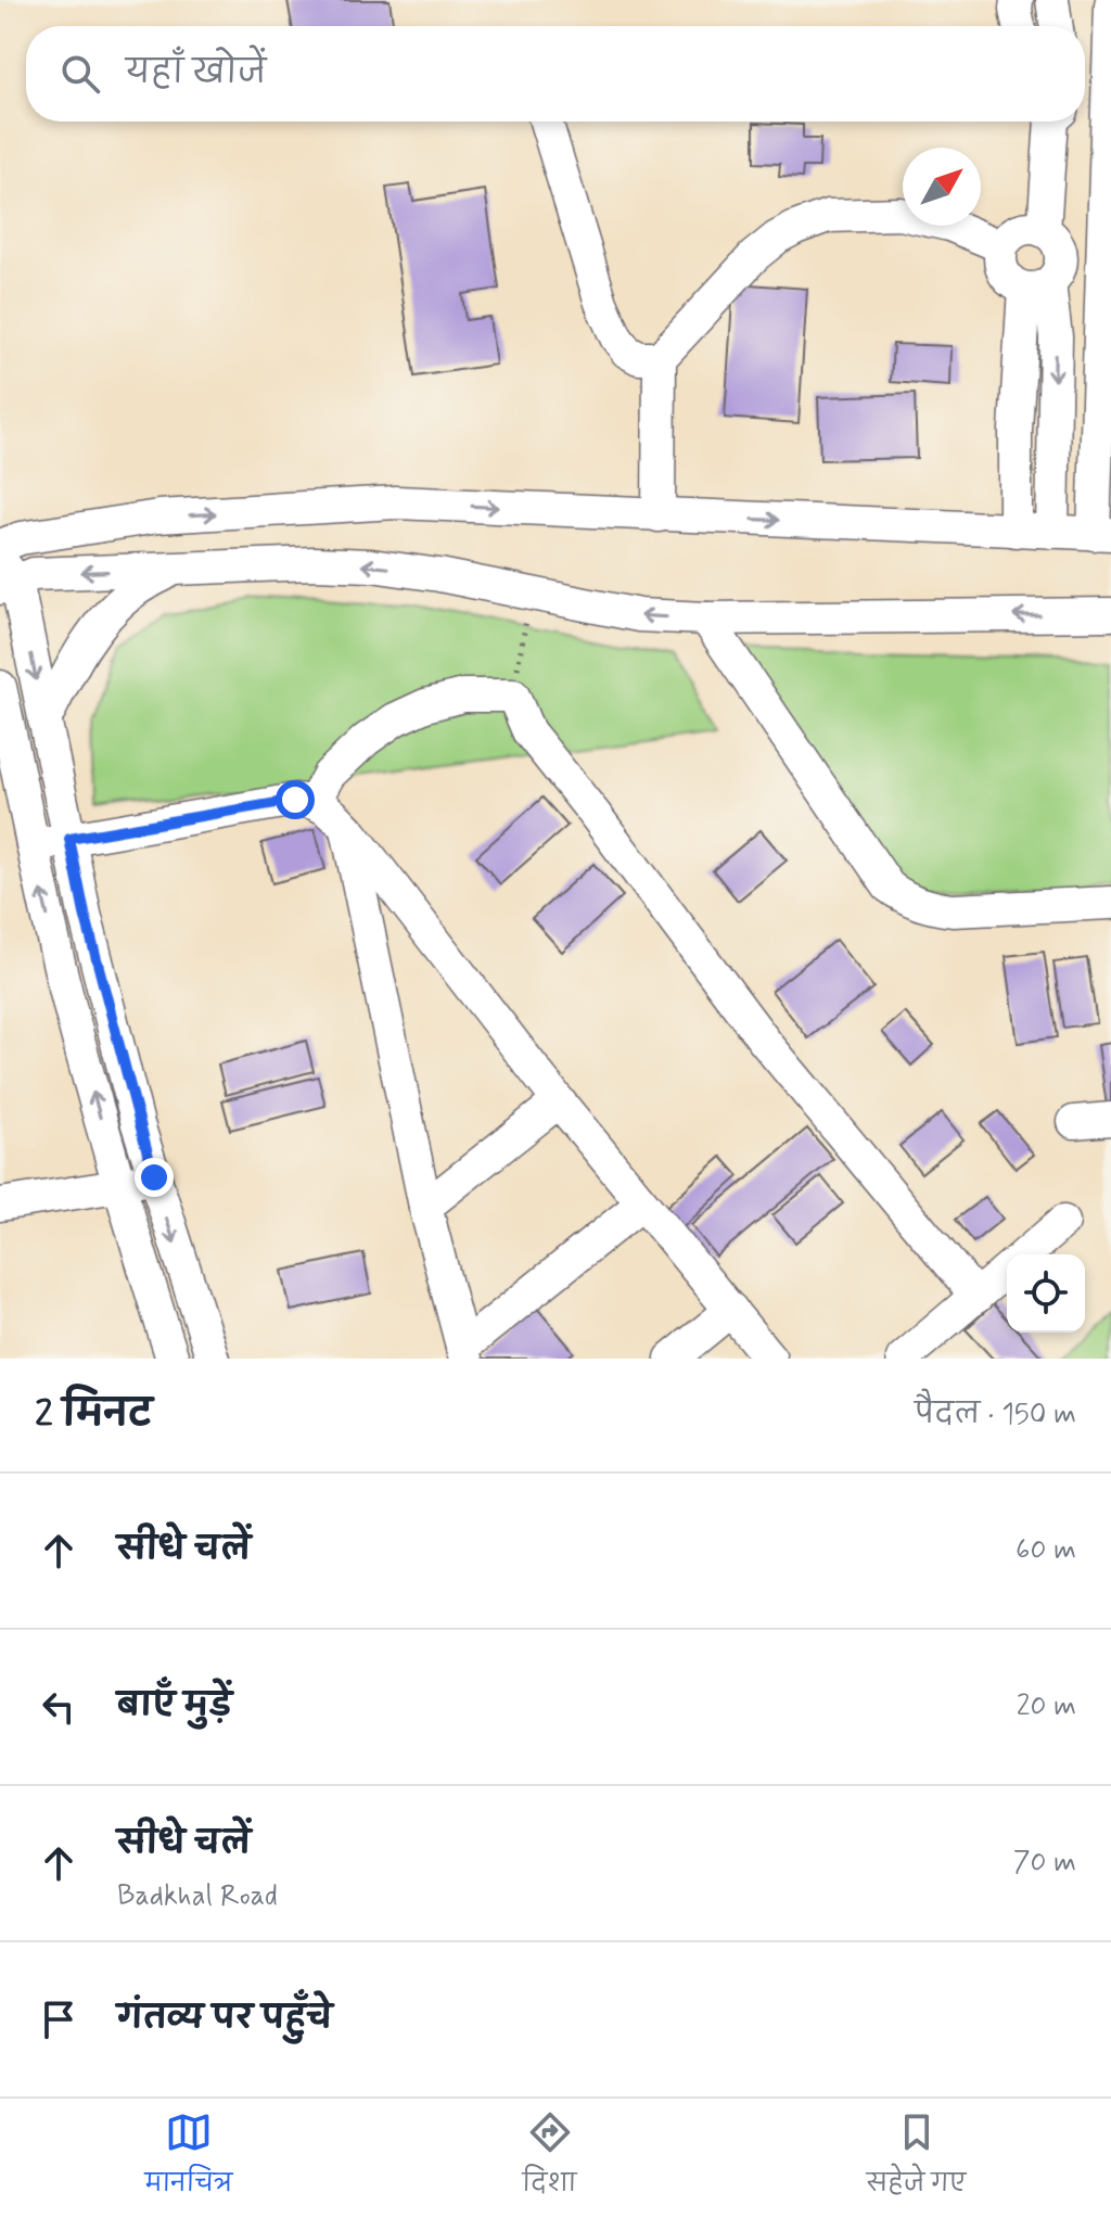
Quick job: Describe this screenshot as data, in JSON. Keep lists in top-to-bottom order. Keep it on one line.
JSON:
{"north":"top right","page":{"search":"यहाँ खोजें","heading":["2 मिनट","पैदल · 150 m"],"list":[["सीधे चलें","60 m"],["बाएँ मुड़ें","20 m"],["सीधे चलें","Badkhal Road","70 m"],"गंतव्य पर पहुँचे"],"nav":["मानचित्र","दिशा","सहेजे गए"]}}
